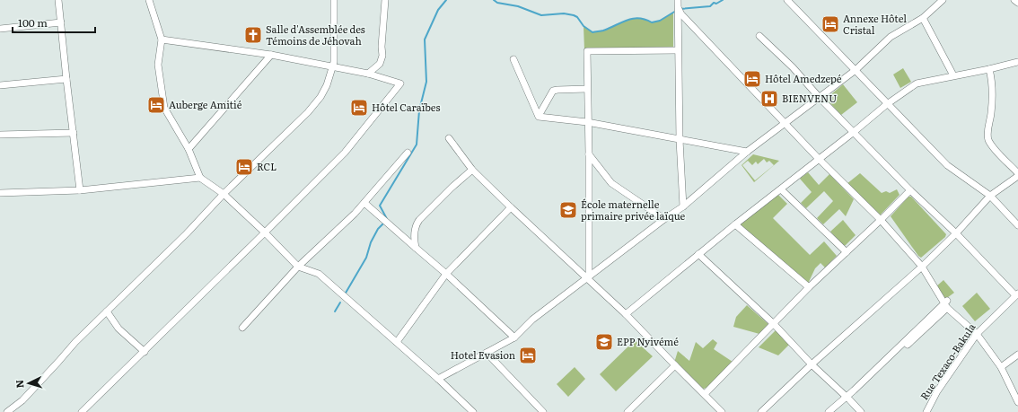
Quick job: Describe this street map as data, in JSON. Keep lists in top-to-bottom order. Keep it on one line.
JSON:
{"streets":{"street":["Rue Texaco-Bakula"]},"places":{"hotel":["Annexe Hôtel Cristal","Hôtel Amedzepé","Auberge Amitié","Hôtel Caraïbes","RCL","Hotel Evasion"],"church":["Salle d'Assemblée des Témoins de Jéhovah"],"hospital":["BIENVENU"],"school or university":["École maternelle primaire privée laïque","EPP Nyivémé"]},"scale_bar":"100 m","north":"left"}
